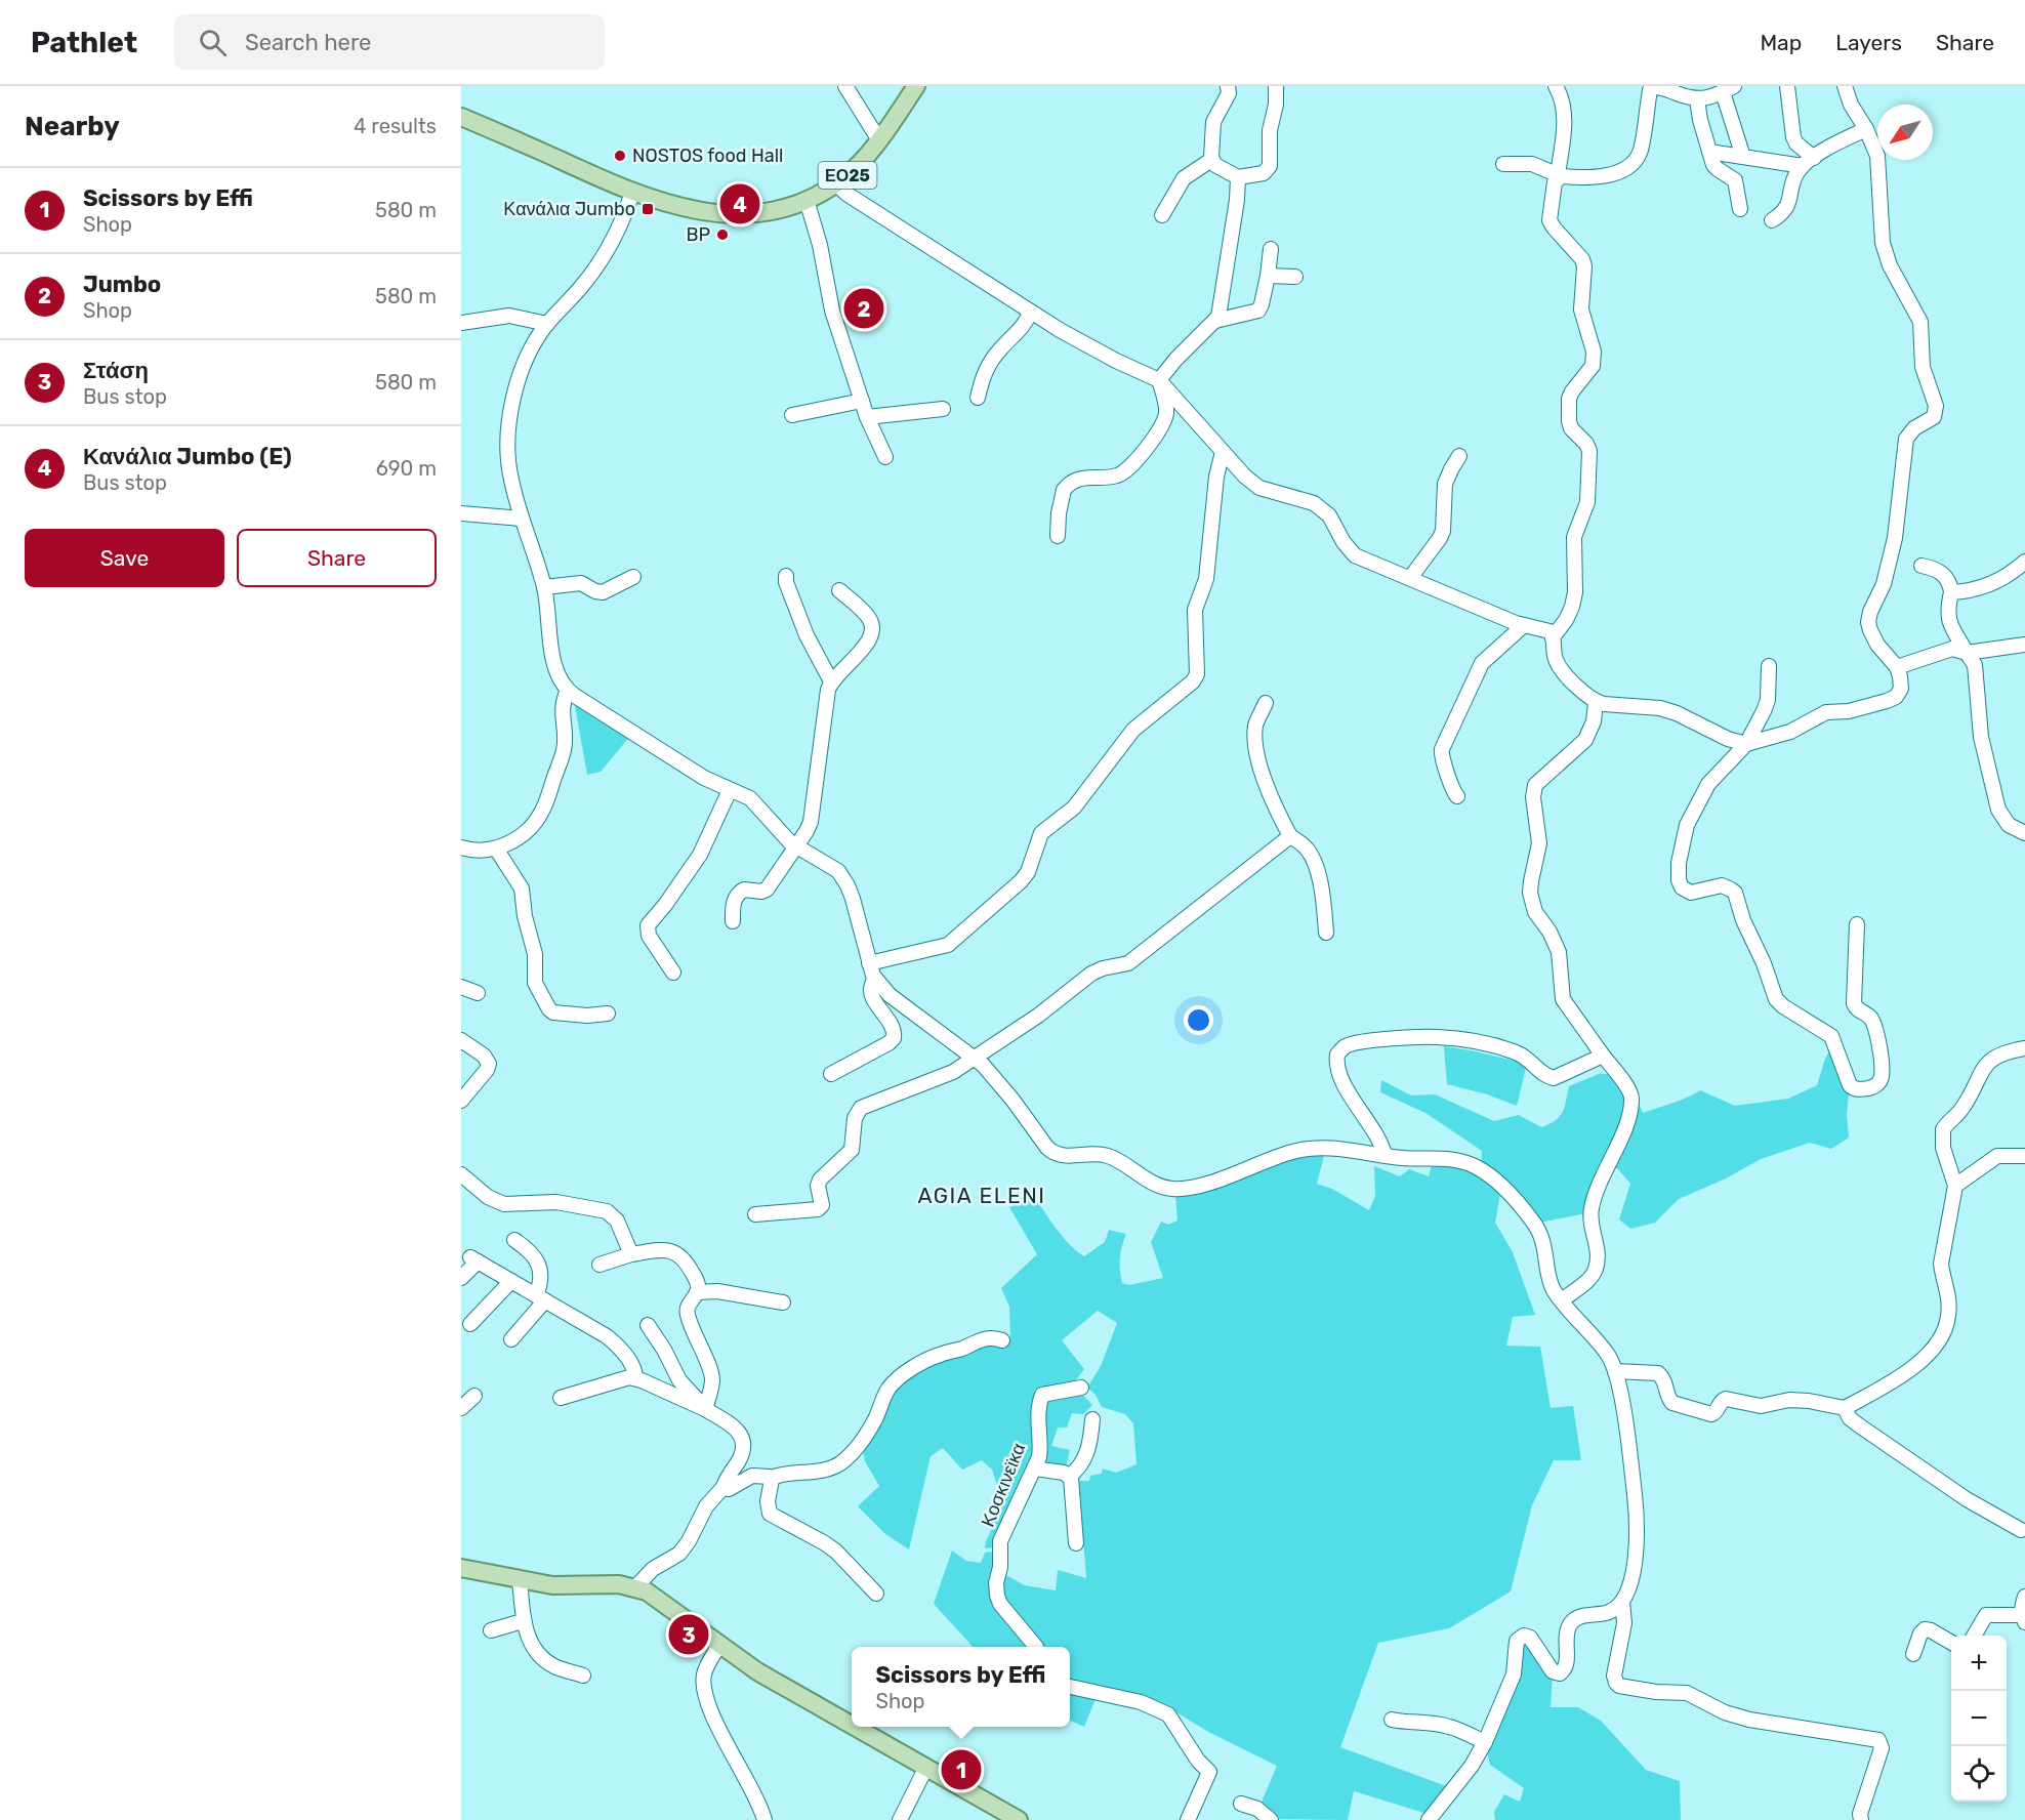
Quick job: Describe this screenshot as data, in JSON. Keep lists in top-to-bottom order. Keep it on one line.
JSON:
{"streets":{"main road":["ΕΟ25"],"street":["Κοσκινεϊκα"]},"districts":["AGIA ELENI"],"places":{"other":["NOSTOS food Hall","BP"],"transit":["Κανάλια Jumbo"]},"north":"bottom left","page":{"header":"Pathlet","search":"Search here","nav":["Map","Layers","Share"],"heading":["Nearby","4 results"],"list":[{"mark":"1","name":"Scissors by Effi","note":"Shop","value":"580 m"},{"mark":"2","name":"Jumbo","note":"Shop","value":"580 m"},{"mark":"3","name":"Στάση","note":"Bus stop","value":"580 m"},{"mark":"4","name":"Κανάλια Jumbo (E)","note":"Bus stop","value":"690 m"}],"pins":["4","2","3","1"],"buttons":["Save","Share"],"map_buttons":["+","−"],"popup":["Scissors by Effi","Shop"]}}
